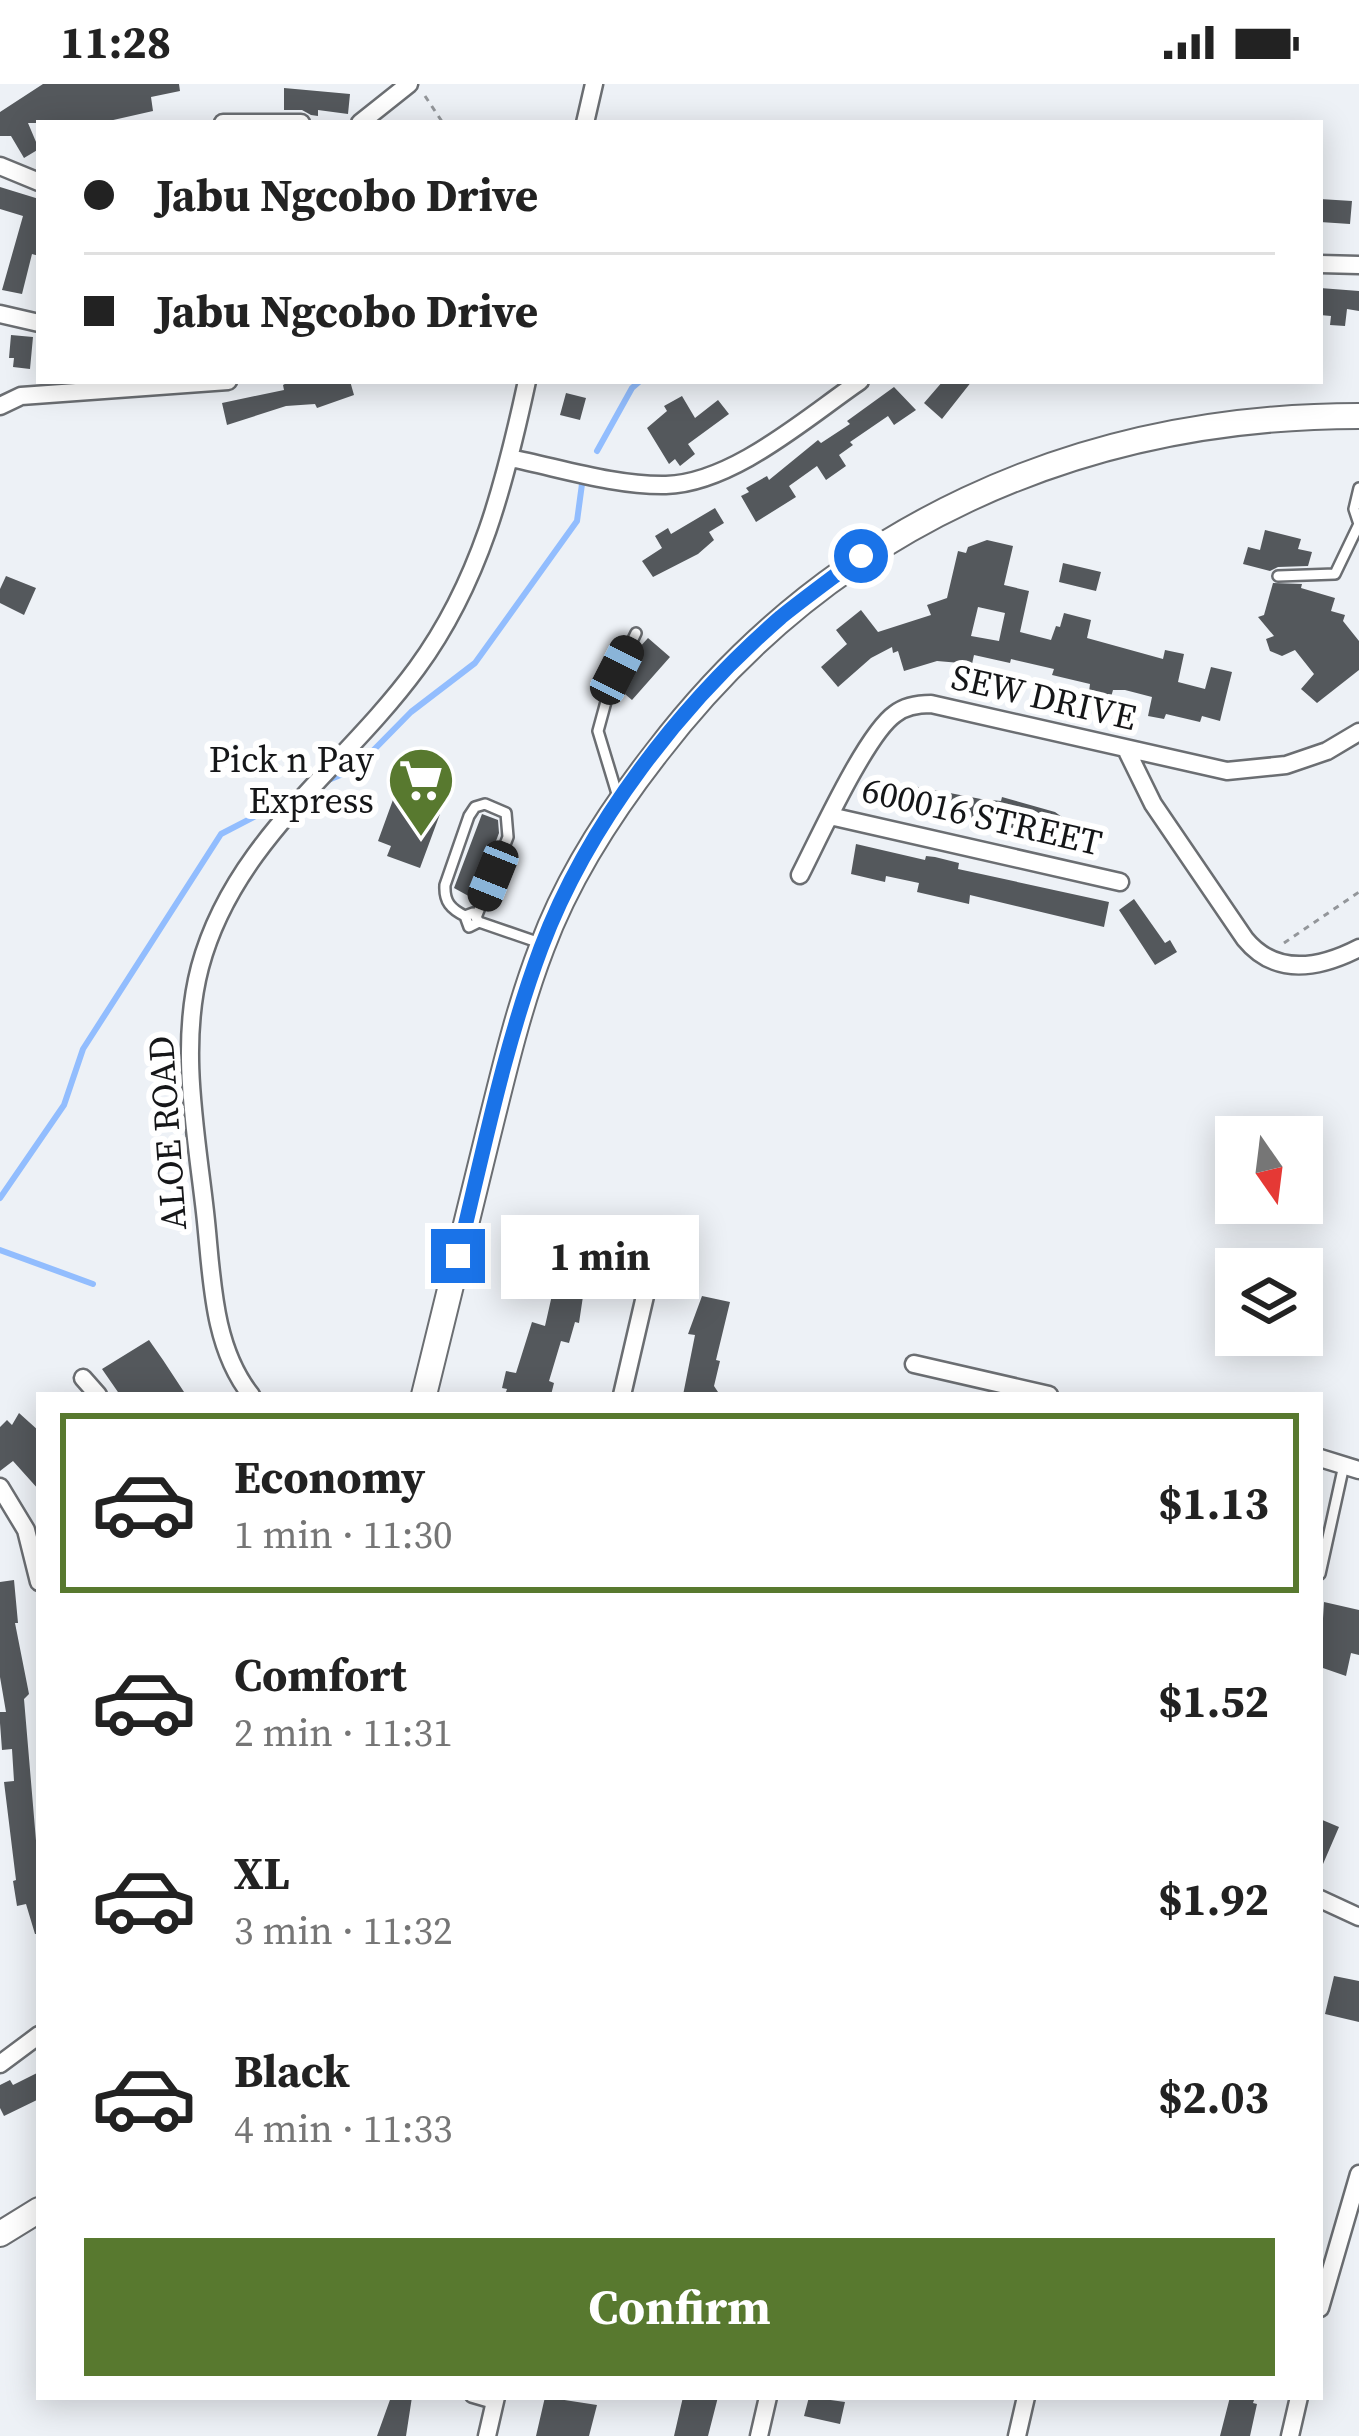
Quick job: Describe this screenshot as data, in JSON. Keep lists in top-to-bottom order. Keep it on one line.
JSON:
{"streets":{"street":["SEW DRIVE","600016 STREET","ALOE ROAD"]},"crossings":[["SEW DRIVE","600016 STREET"]],"places":{"supermarket":["Pick n Pay Express"]},"north":"bottom","page":{"status":"11:28","banner":["Jabu Ngcobo Drive","Jabu Ngcobo Drive"],"bubble":"1 min","list":[{"name":"Economy","note":"1 min · 11:30","value":"$1.13"},{"name":"Comfort","note":"2 min · 11:31","value":"$1.52"},{"name":"XL","note":"3 min · 11:32","value":"$1.92"},{"name":"Black","note":"4 min · 11:33","value":"$2.03"}],"buttons":"Confirm"}}
